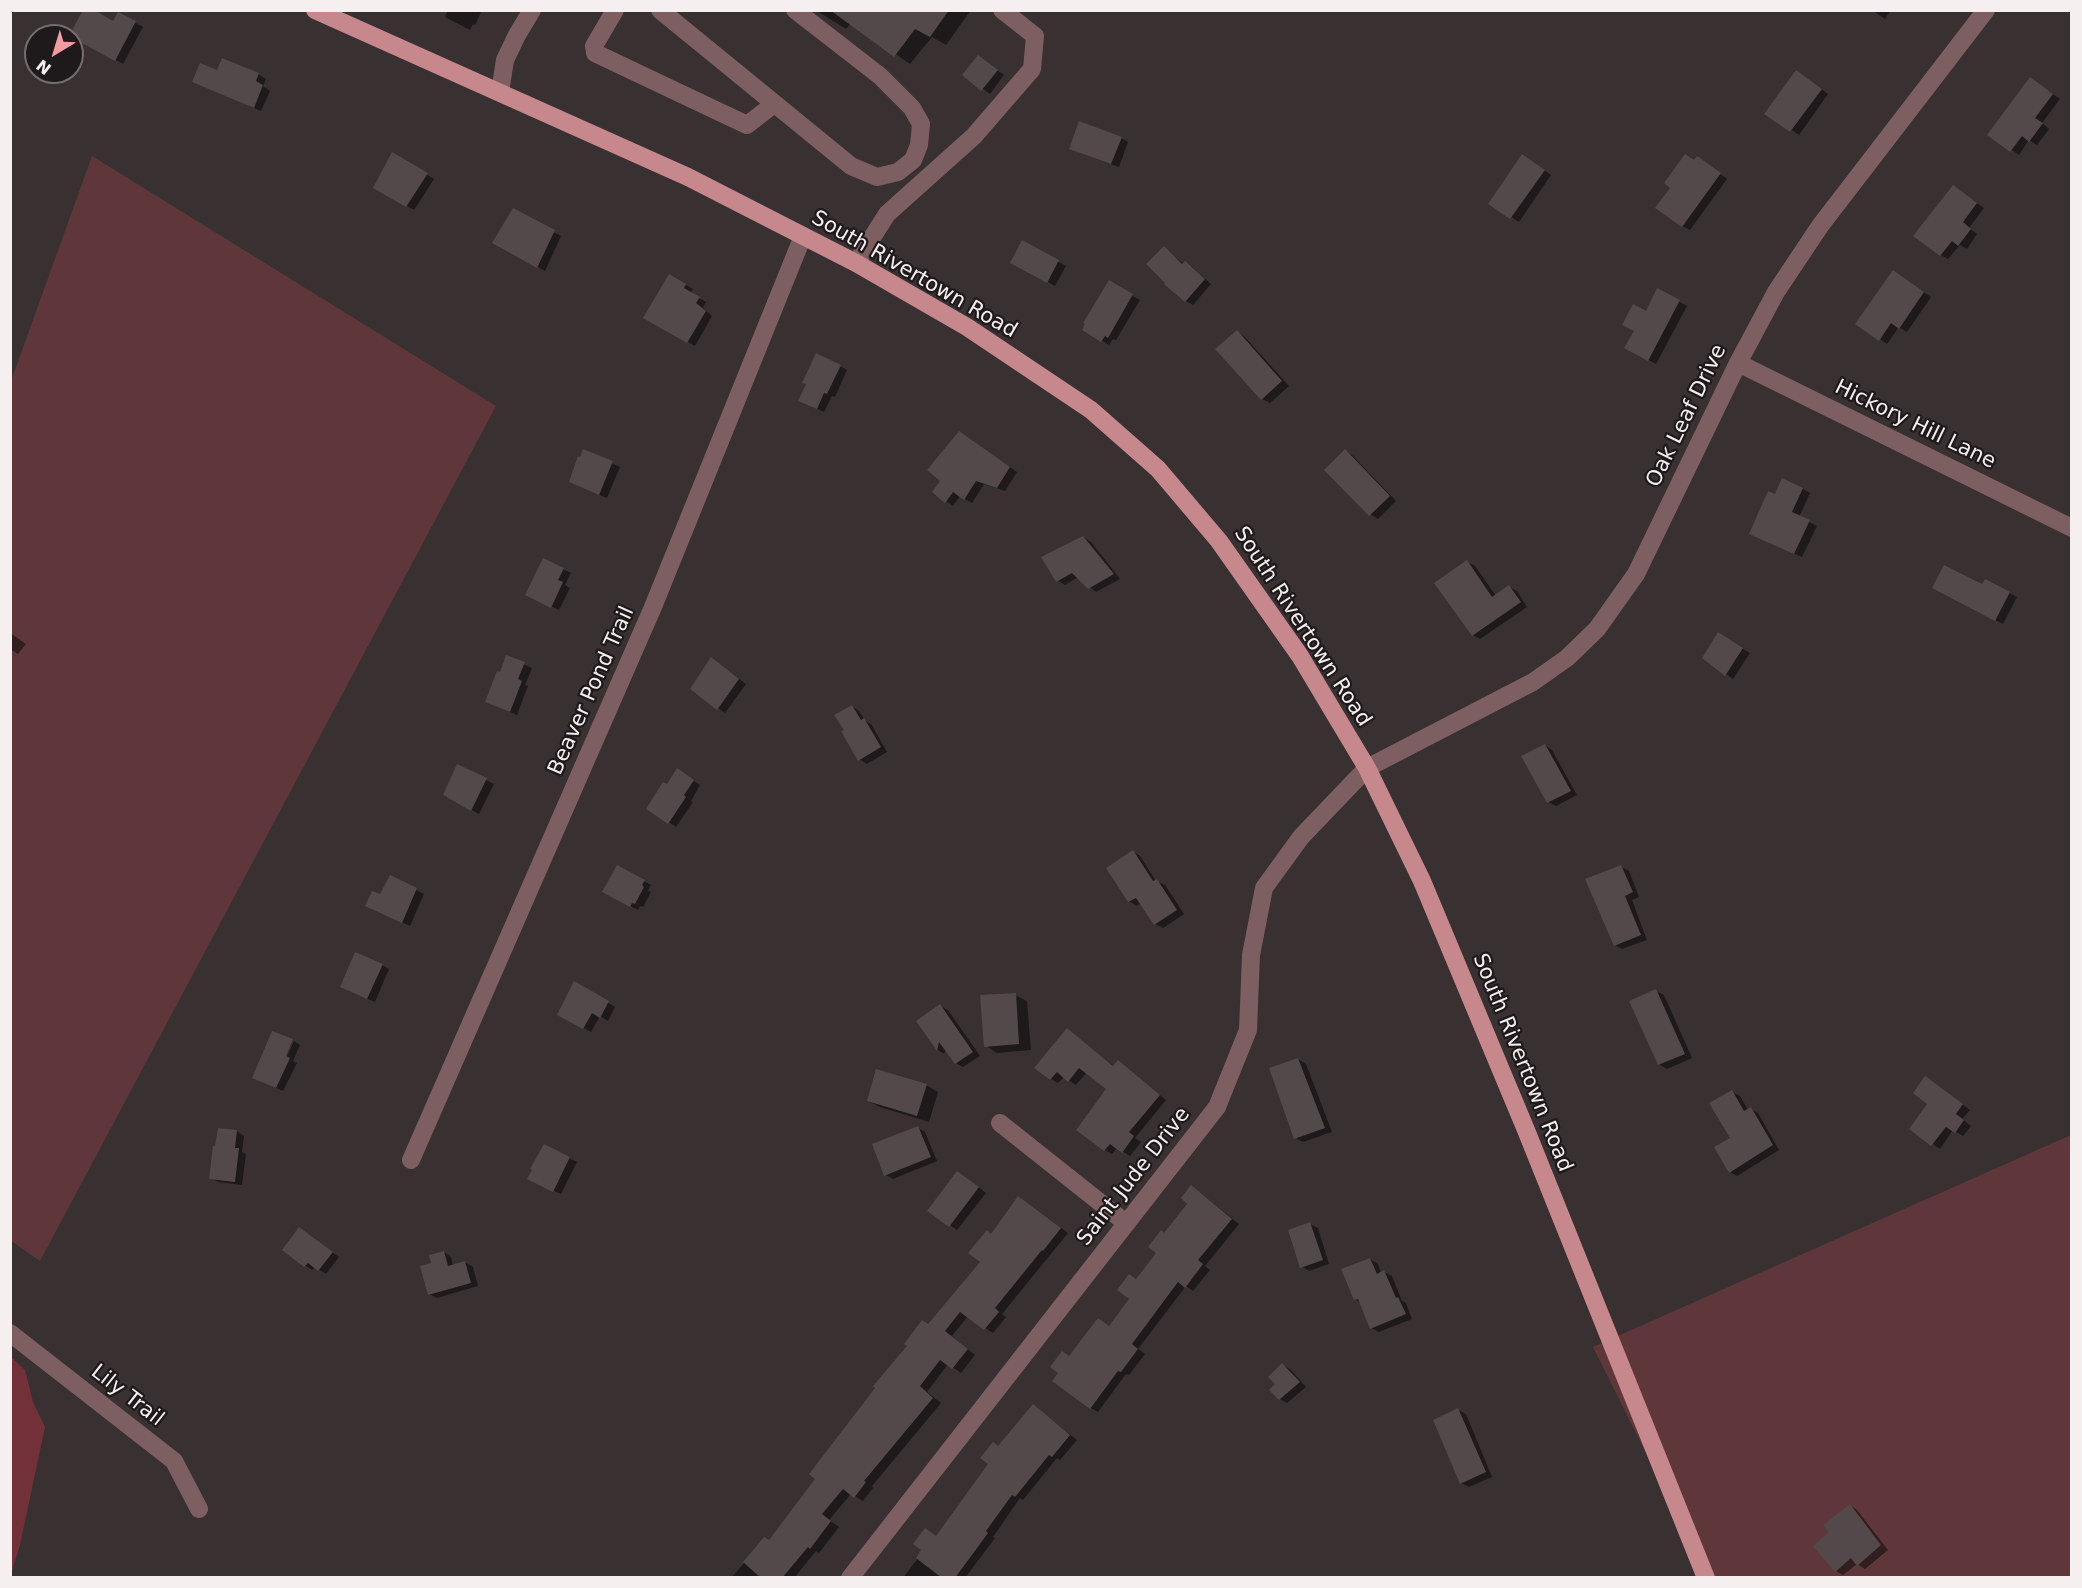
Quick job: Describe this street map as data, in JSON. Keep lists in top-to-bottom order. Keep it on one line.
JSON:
{"streets":{"main road":["South Rivertown Road"],"street":["Oak Leaf Drive","Hickory Hill Lane","Beaver Pond Trail","Saint Jude Drive","Lily Trail"]},"crossings":[["South Rivertown Road","Oak Leaf Drive"],["South Rivertown Road","Beaver Pond Trail"],["South Rivertown Road","Saint Jude Drive"],["Oak Leaf Drive","Hickory Hill Lane"],["Oak Leaf Drive","Saint Jude Drive"]],"north":"bottom left"}
